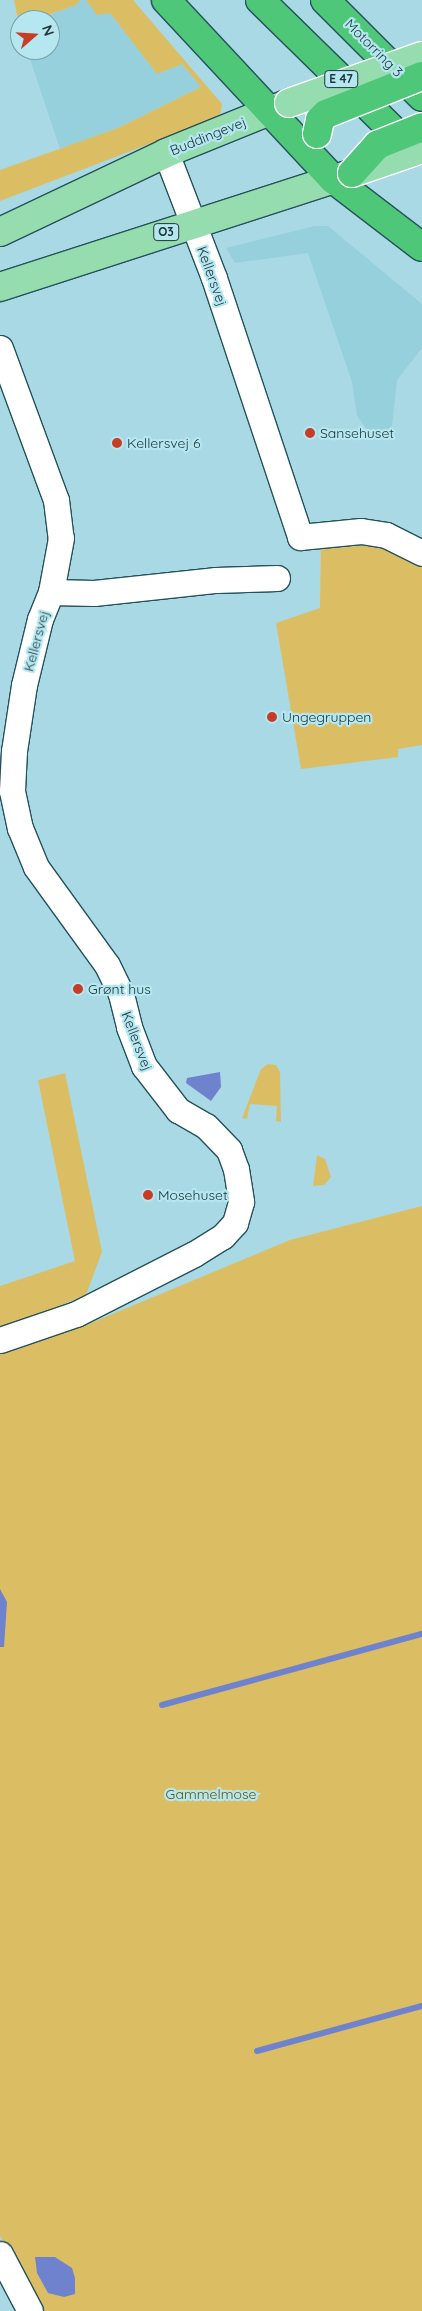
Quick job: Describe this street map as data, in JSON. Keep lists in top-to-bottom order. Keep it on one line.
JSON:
{"streets":{"highway":["Motorring 3","E 47"],"main road":["Buddingevej","O3"],"street":["Kellersvej"]},"crossings":[["Buddingevej","Kellersvej"],["O3","Kellersvej"]],"parks":["Gammelmose"],"places":["Sansehuset","Kellersvej 6","Ungegruppen","Grønt hus","Mosehuset"],"north":"right"}
